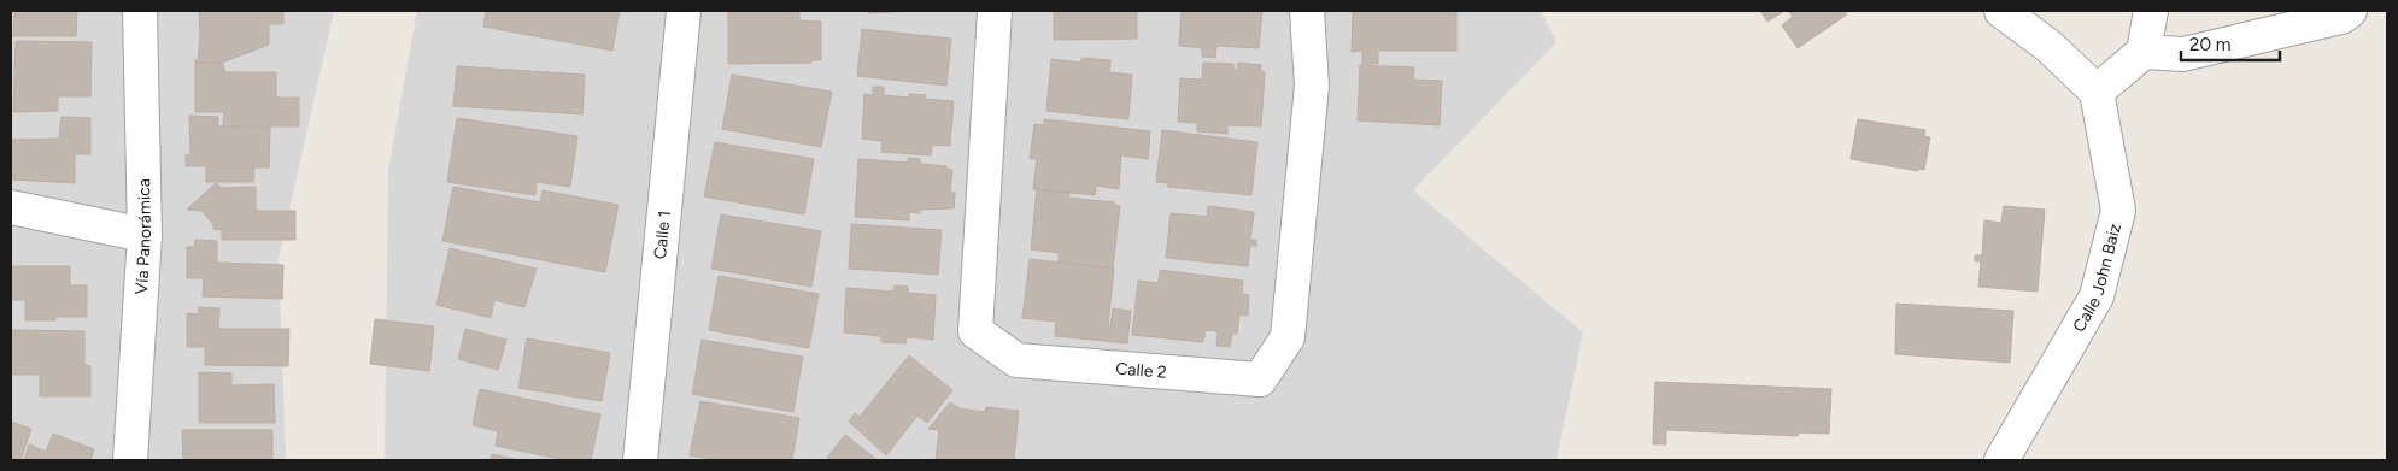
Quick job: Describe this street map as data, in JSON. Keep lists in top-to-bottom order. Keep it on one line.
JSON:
{"streets":{"street":["Vía Panorámica","Calle 1","Calle John Baiz","Calle 2"]},"scale_bar":"20 m"}
